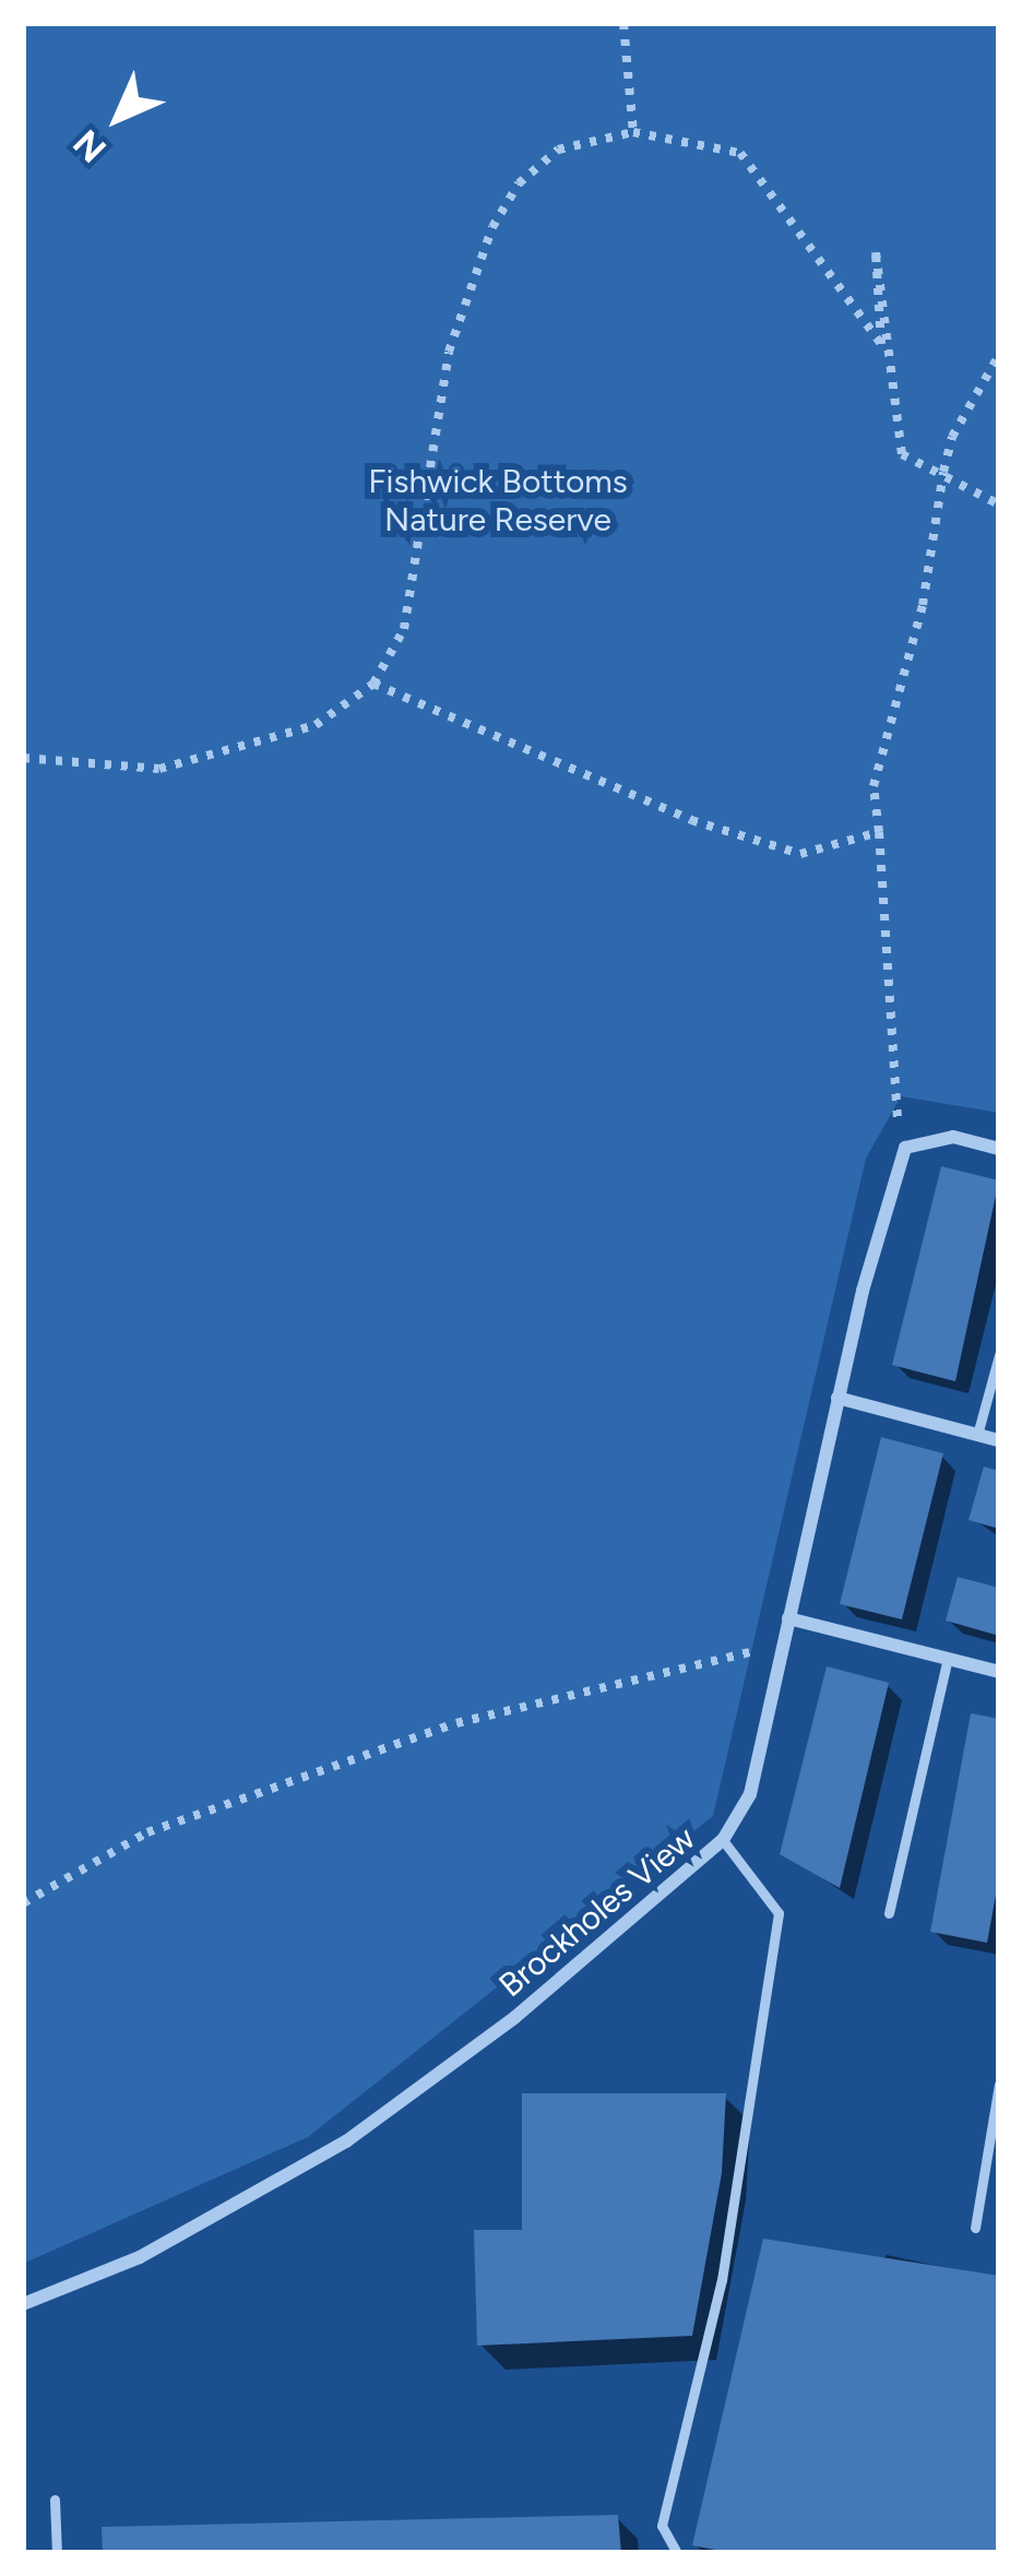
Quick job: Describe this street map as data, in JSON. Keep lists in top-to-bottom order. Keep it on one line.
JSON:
{"streets":{"street":["Brockholes View"]},"parks":["Fishwick Bottoms Nature Reserve"],"north":"bottom left"}
